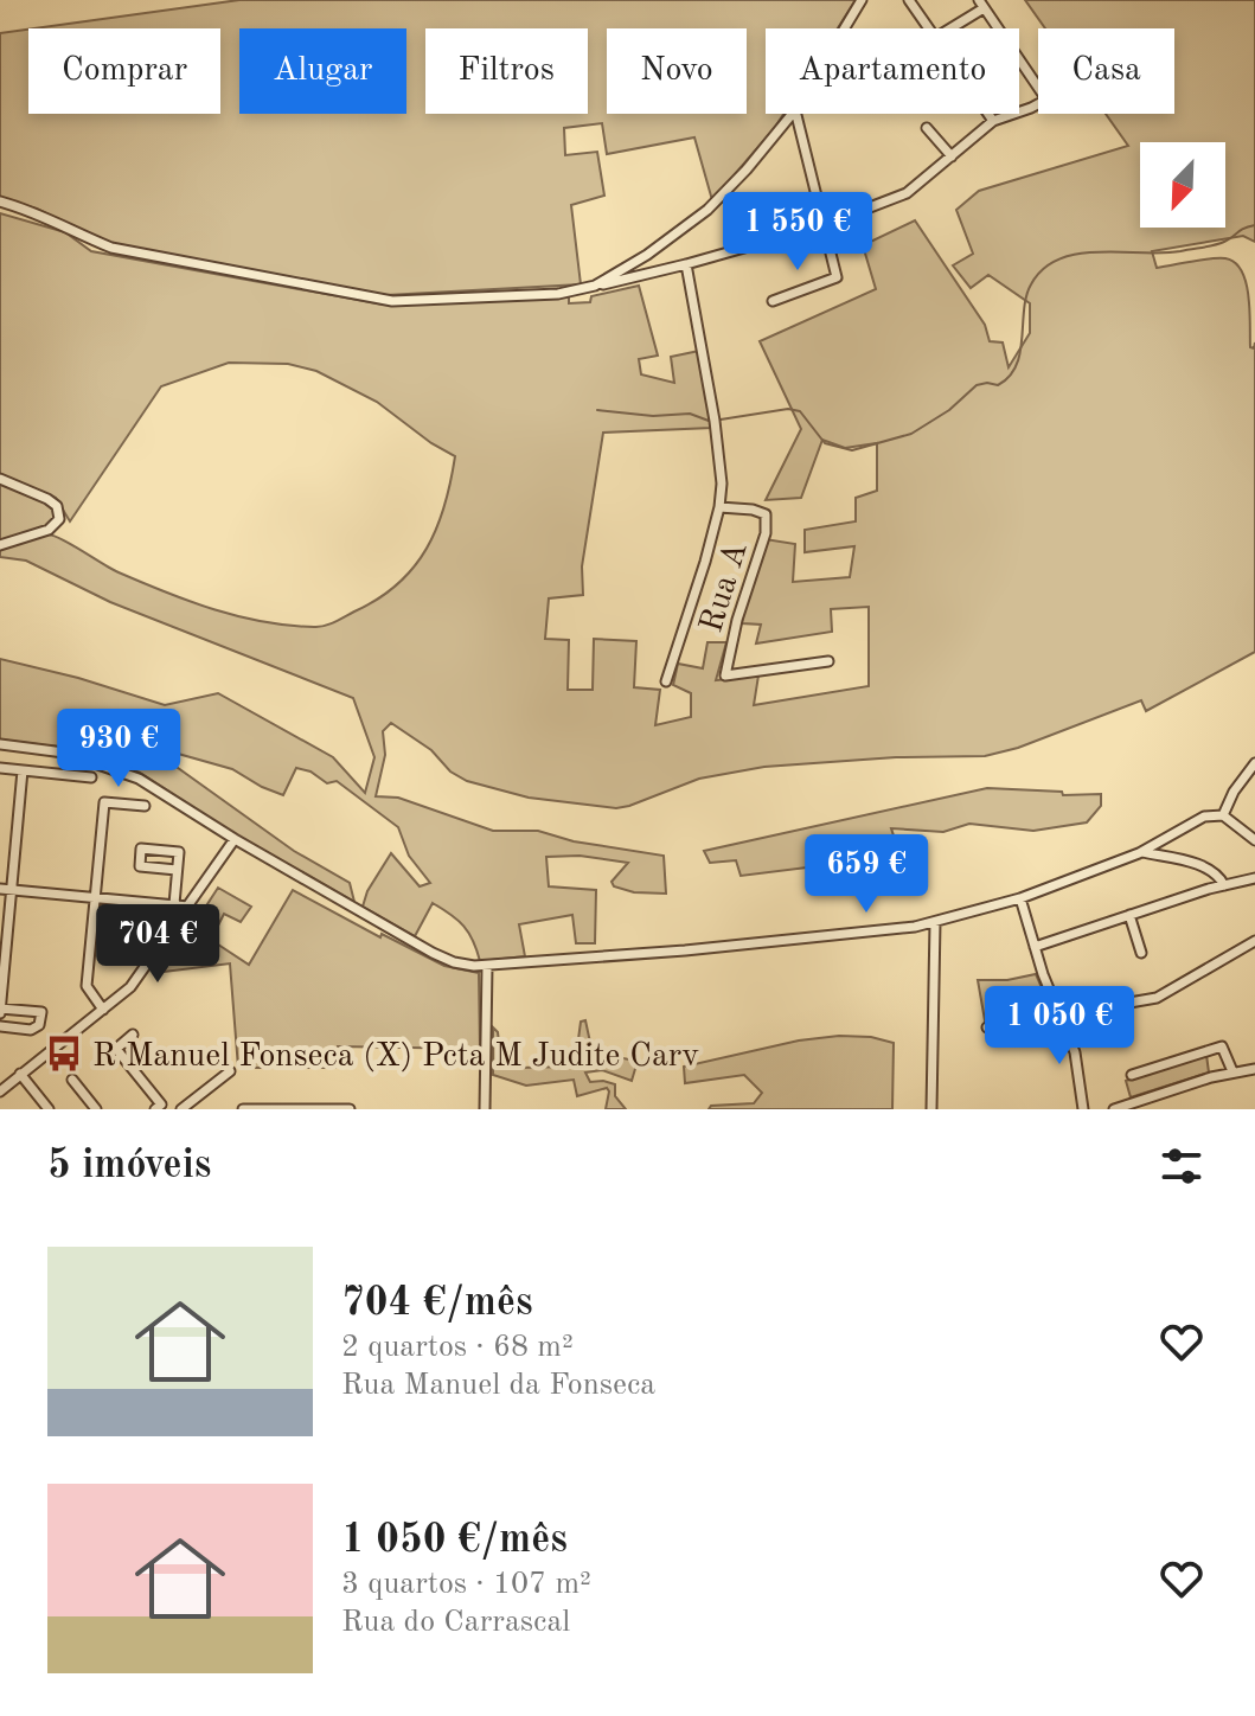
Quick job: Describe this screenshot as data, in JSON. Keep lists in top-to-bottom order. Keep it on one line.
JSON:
{"streets":{"street":["Rua A"]},"places":{"bus stop":["R Manuel Fonseca (X) Pcta M Judite Carv"]},"north":"bottom left","page":{"chip":["Comprar","Alugar","Filtros","Novo","Apartamento","Casa"],"price":["1 550 €","930 €","659 €","704 €","1 050 €"],"heading":"5 imóveis","list":[{"name":"704 €/mês","note":"2 quartos · 68 m² · Rua Manuel da Fonseca"},{"name":"1 050 €/mês","note":"3 quartos · 107 m² · Rua do Carrascal"}]}}
